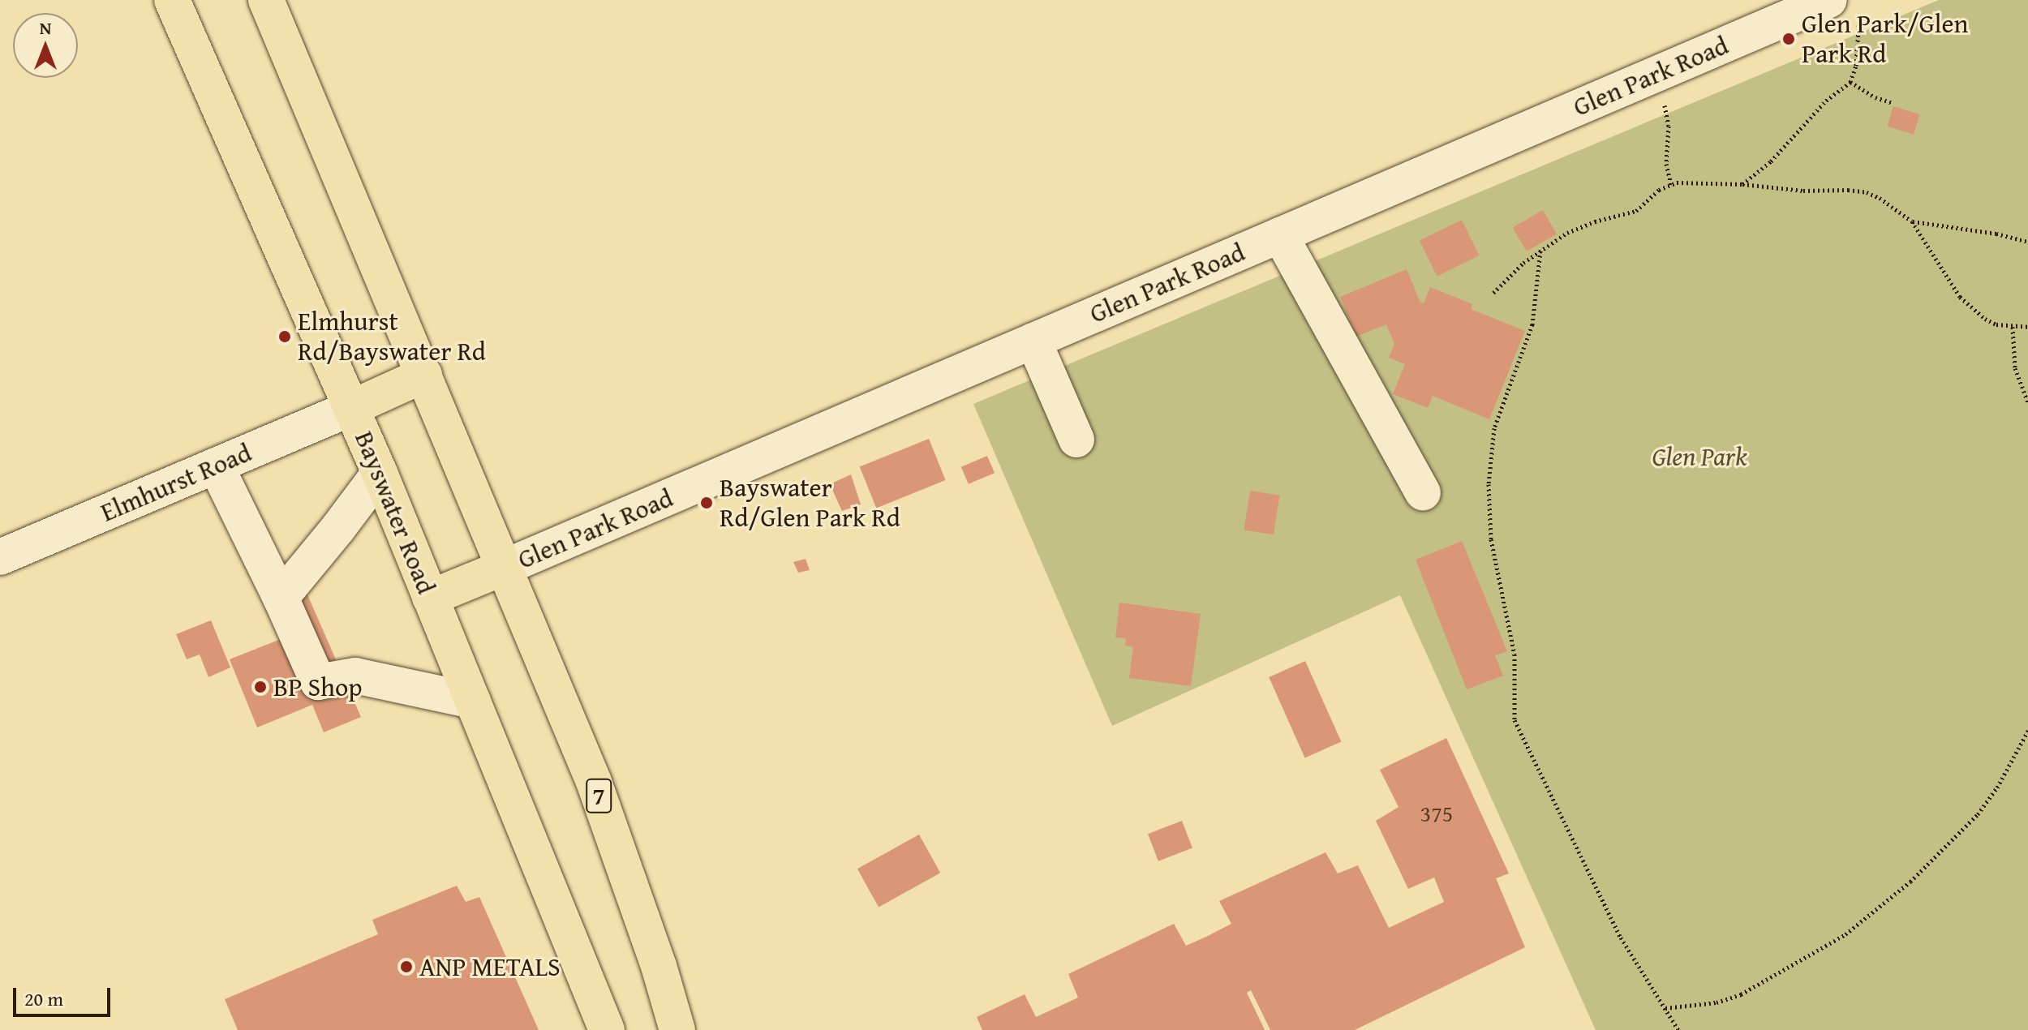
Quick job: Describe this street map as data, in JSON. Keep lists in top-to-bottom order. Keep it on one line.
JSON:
{"streets":{"main road":["Bayswater Road","7"],"street":["Glen Park Road","Elmhurst Road"]},"crossings":[["Glen Park Road","7"],["Elmhurst Road","Bayswater Road"]],"parks":["Glen Park"],"places":["Glen Park/Glen Park Rd","Elmhurst Rd/Bayswater Rd","Bayswater Rd/Glen Park Rd","BP Shop","ANP METALS"],"house_numbers":["375"],"scale_bar":"20 m","north":"top"}
